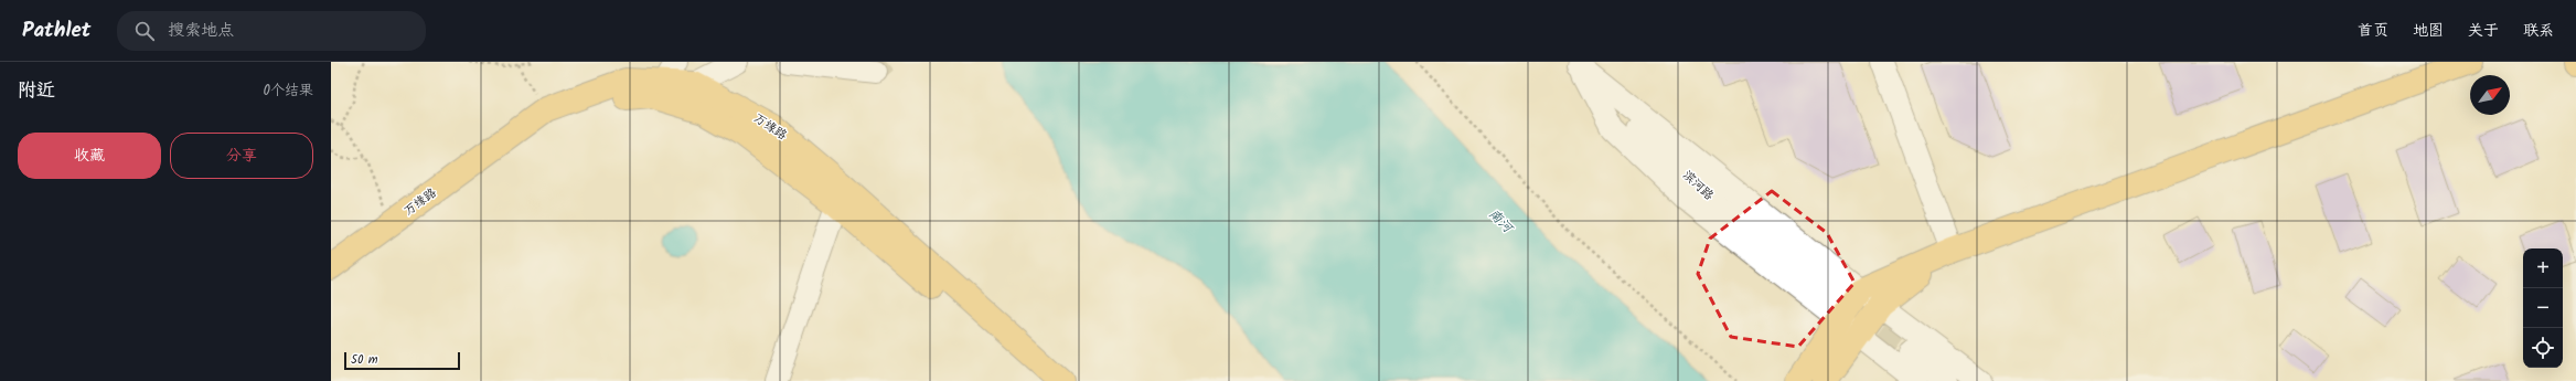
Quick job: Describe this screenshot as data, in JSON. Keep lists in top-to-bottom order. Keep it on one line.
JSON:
{"streets":{"main road":["万缘路"],"street":["滨河路"]},"water":["南河"],"scale_bar":"50 m","north":"top right","page":{"header":"Pathlet","search":"搜索地点","nav":["首页","地图","关于","联系"],"heading":["附近","0个结果"],"buttons":["收藏","分享"],"map_buttons":["+","−"],"scale":"50 m"}}
